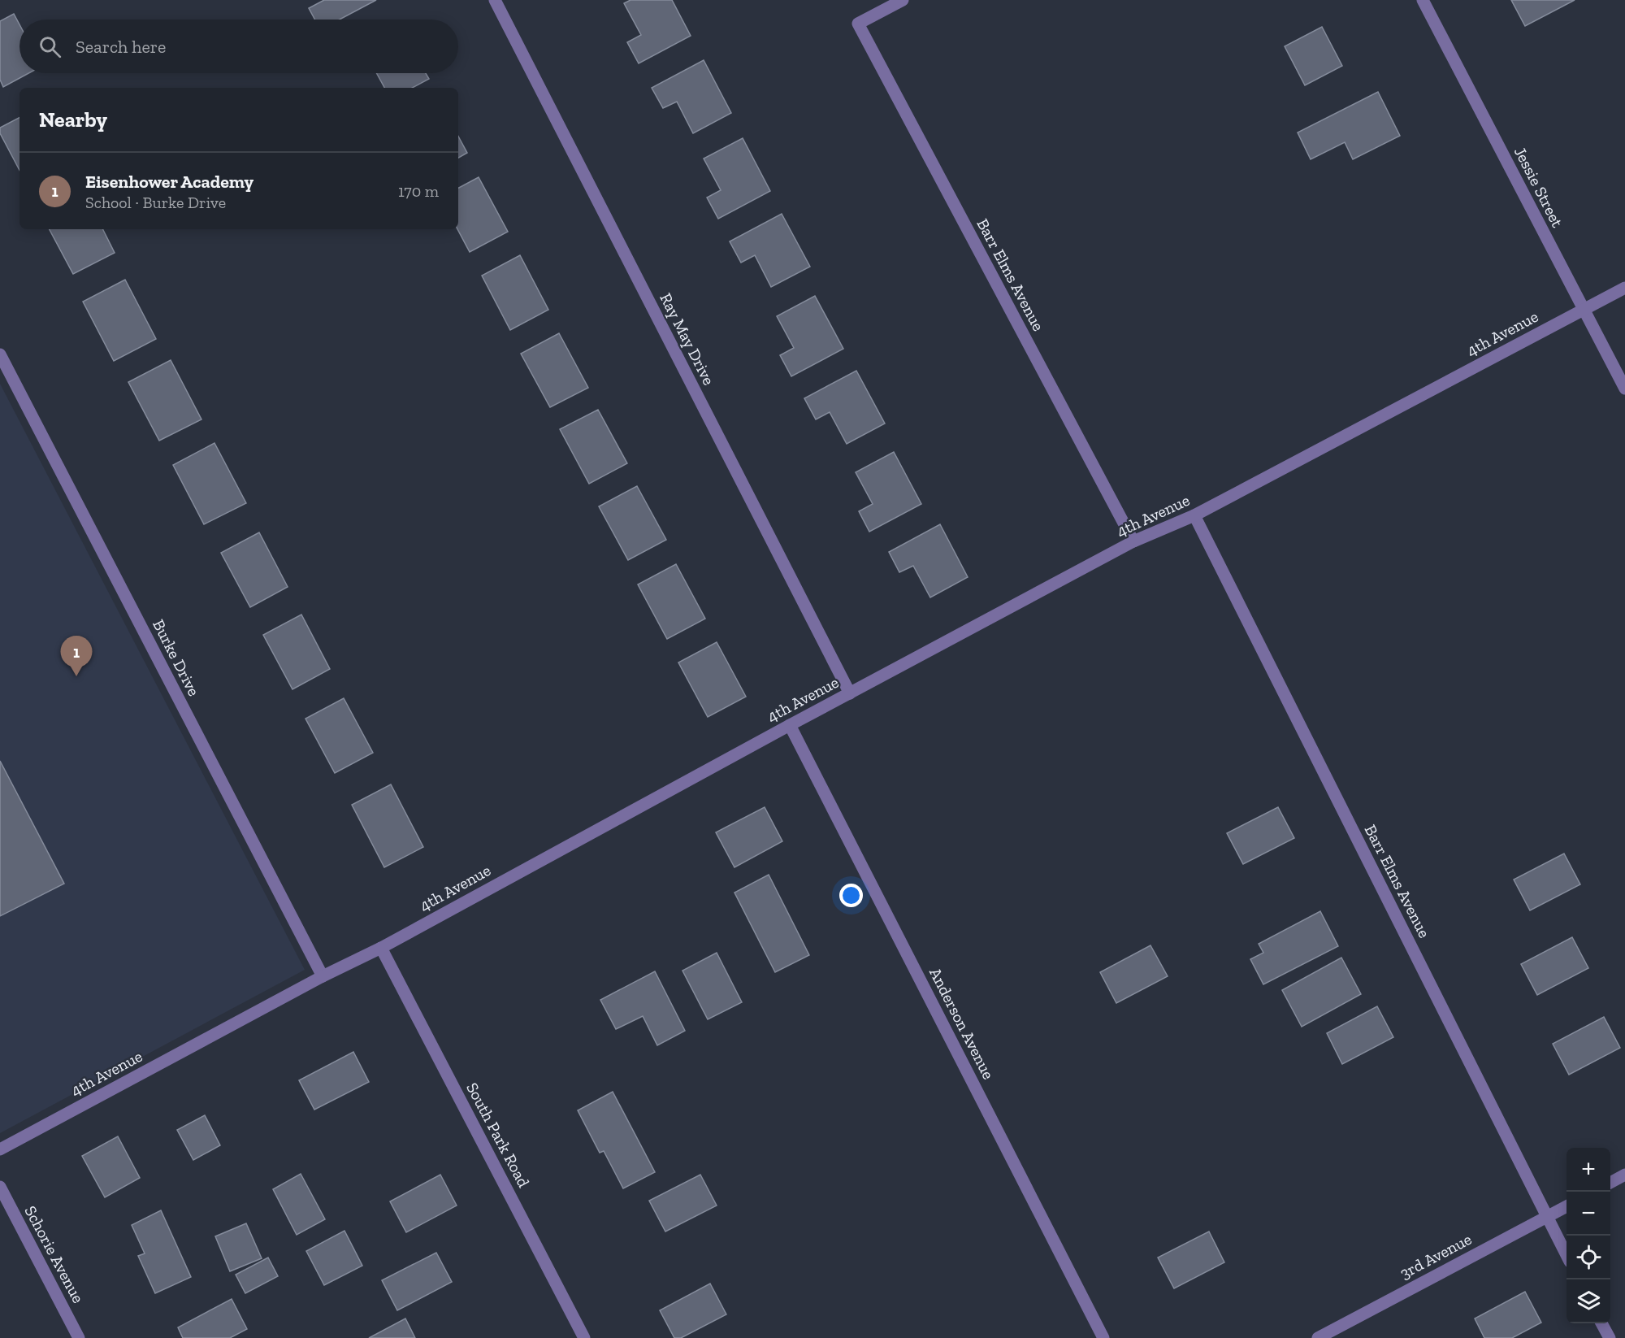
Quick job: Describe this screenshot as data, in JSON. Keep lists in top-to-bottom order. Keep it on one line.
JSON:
{"streets":{"street":["Jessie Street","Barr Elms Avenue","4th Avenue","Ray May Drive","Burke Drive","Anderson Avenue","South Park Road","Schorie Avenue","3rd Avenue"]},"crossings":[["Jessie Street","4th Avenue"],["Barr Elms Avenue","4th Avenue"],["Barr Elms Avenue","3rd Avenue"],["4th Avenue","Ray May Drive"],["4th Avenue","Burke Drive"],["4th Avenue","Anderson Avenue"],["4th Avenue","South Park Road"]],"page":{"search":"Search here","heading":"Nearby","list":[{"mark":"1","name":"Eisenhower Academy","note":"School · Burke Drive","value":"170 m"}],"pins":"1","map_buttons":["+","−"]}}
